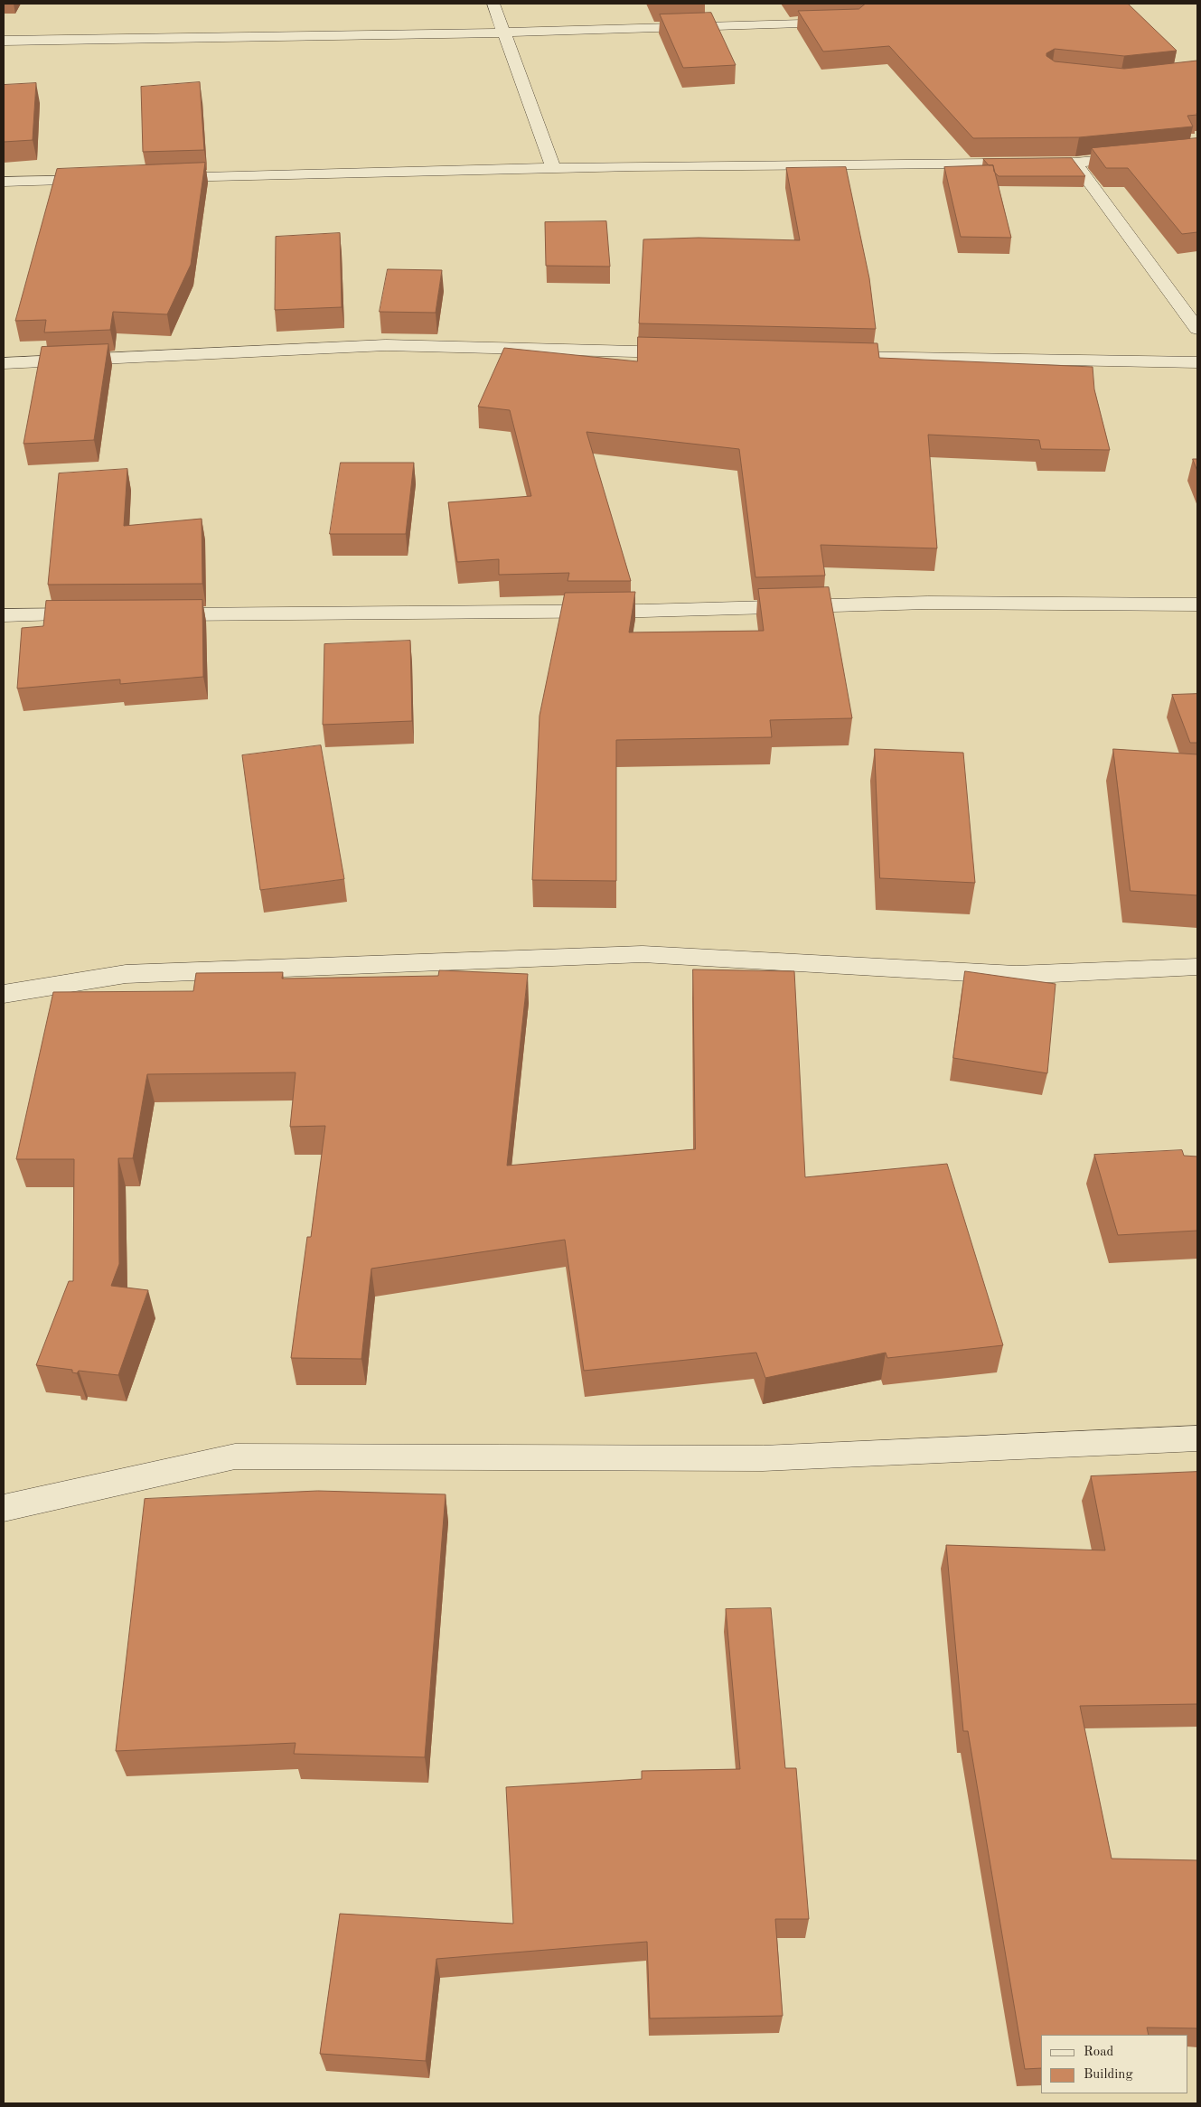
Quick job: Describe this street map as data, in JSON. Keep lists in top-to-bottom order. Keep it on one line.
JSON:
{"legend":["Road","Building"]}
